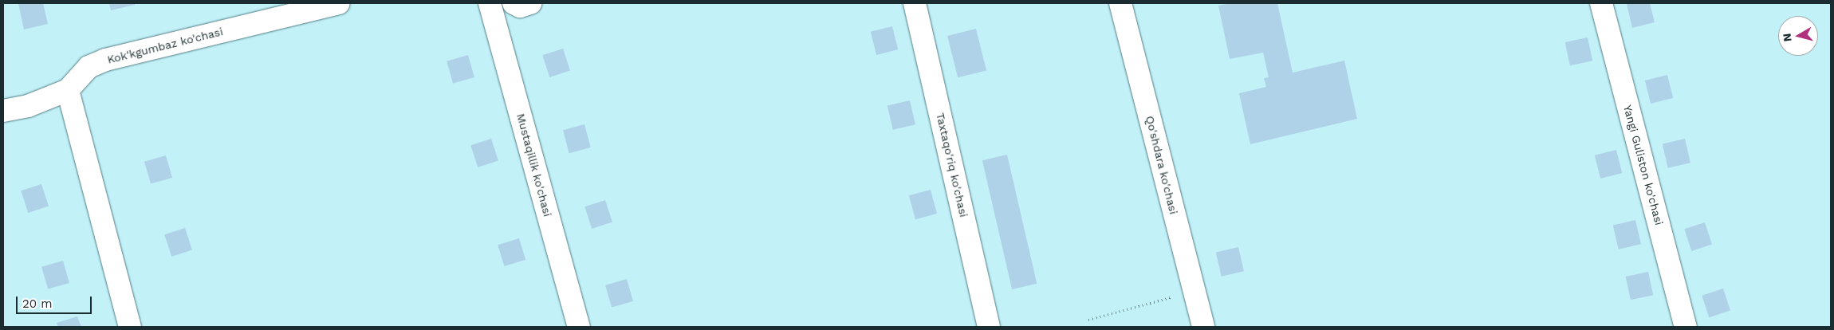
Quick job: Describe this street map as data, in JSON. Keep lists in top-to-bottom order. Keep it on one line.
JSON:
{"streets":{"street":["Kok'kgumbaz ko'chasi","Mustaqillik ko'chasi","Taxtaqo'riq ko'chasi","Qo'shdara ko'chasi","Yangi Guliston ko'chasi"]},"scale_bar":"20 m","north":"left"}
